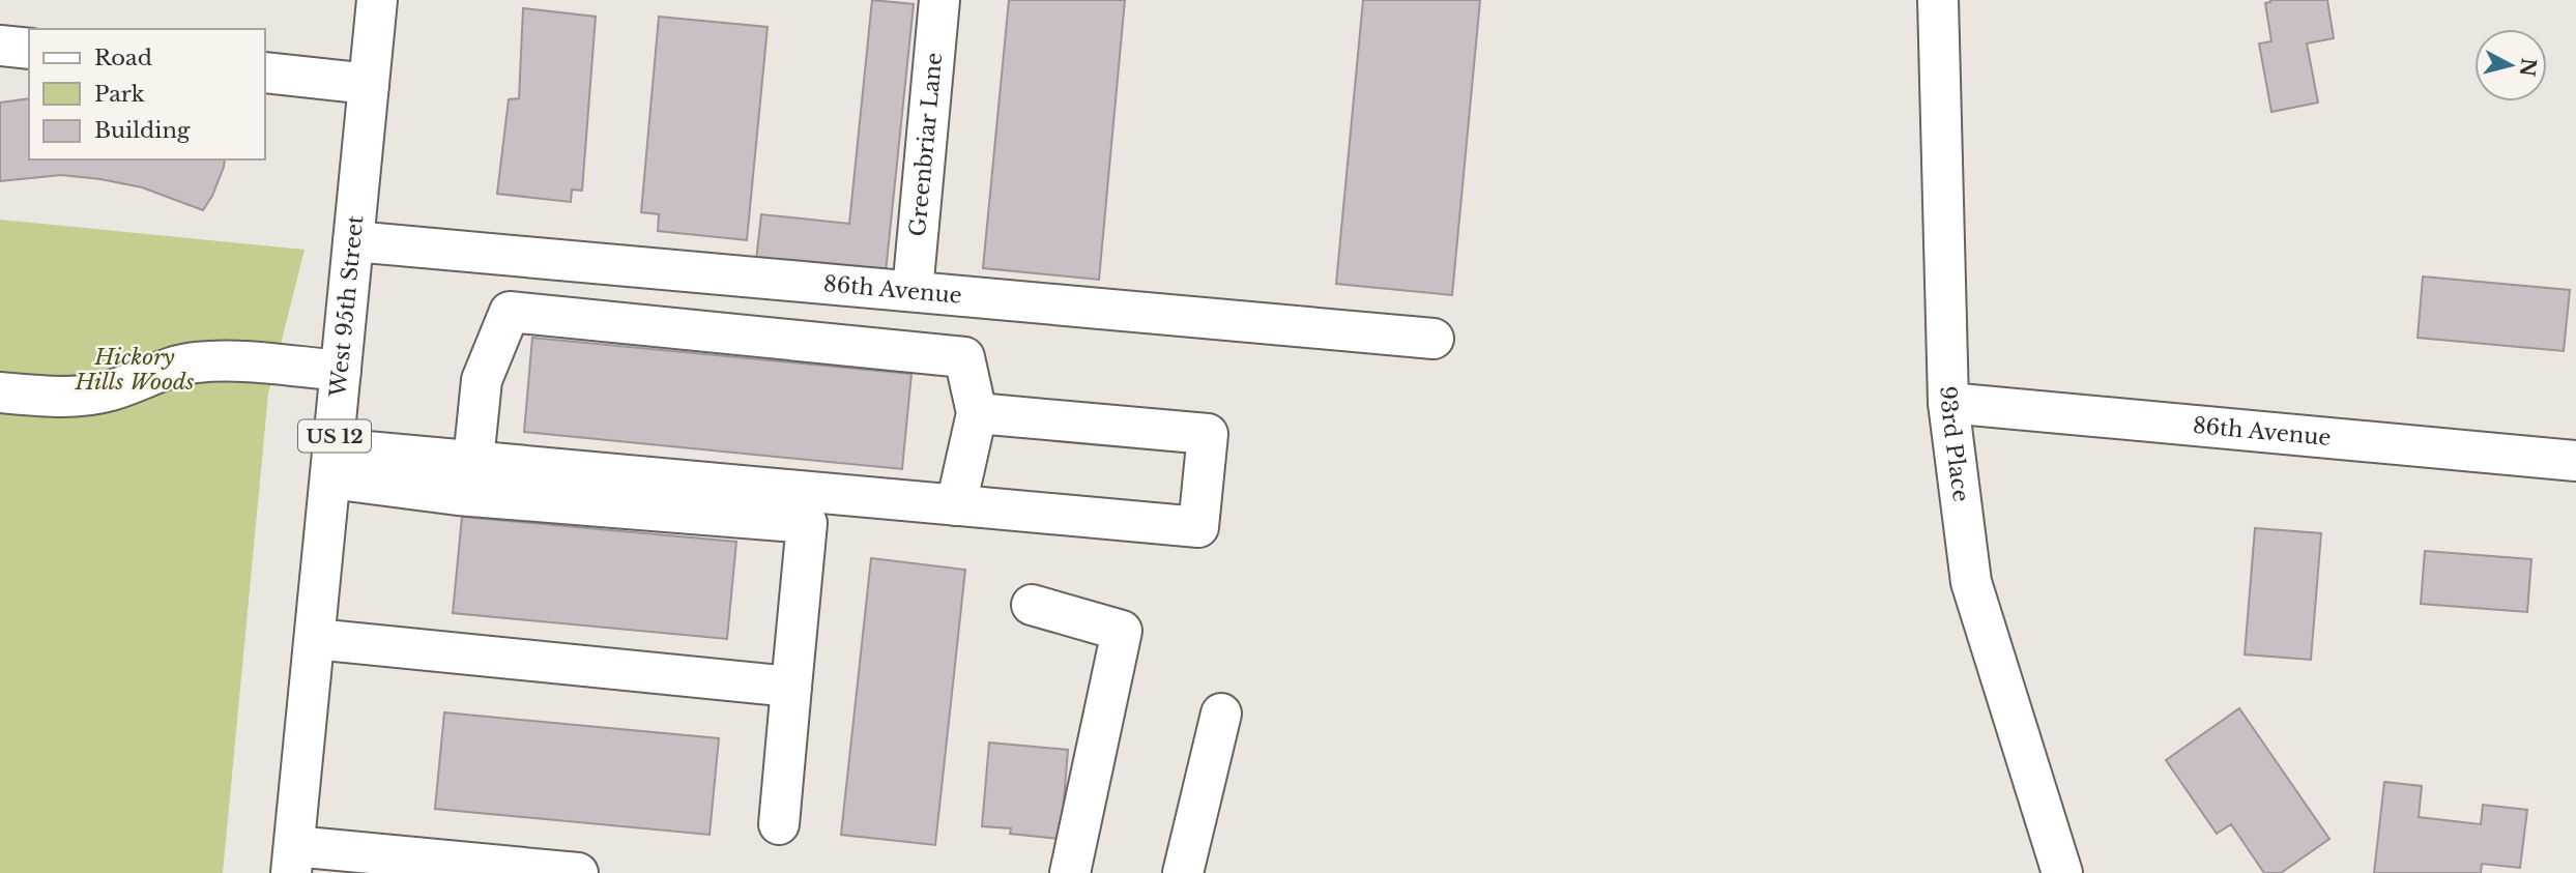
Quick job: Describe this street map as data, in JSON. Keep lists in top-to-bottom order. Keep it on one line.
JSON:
{"streets":{"street":["Greenbriar Lane","86th Avenue","West 95th Street","US 12","93rd Place"]},"crossings":[["Greenbriar Lane","86th Avenue"],["86th Avenue","West 95th Street"],["86th Avenue","93rd Place"]],"parks":["Hickory Hills Woods"],"legend":["Road","Park","Building"],"north":"right"}
